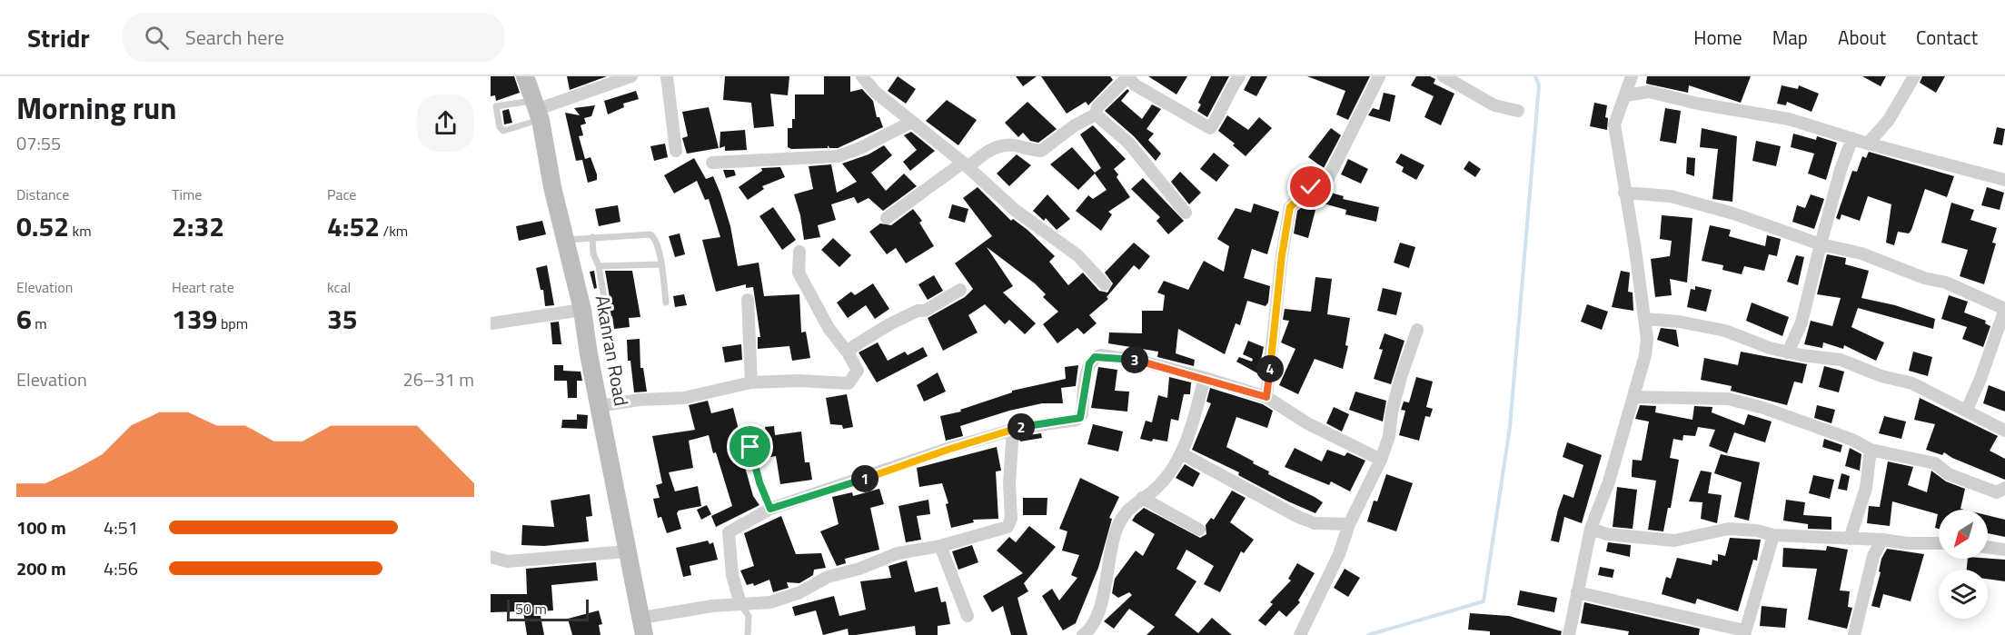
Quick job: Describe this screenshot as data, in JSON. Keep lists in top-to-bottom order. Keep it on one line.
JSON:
{"streets":{"main road":["Akanran Road"]},"scale_bar":"50 m","north":"bottom left","page":{"header":"Stridr","search":"Search here","nav":["Home","Map","About","Contact"],"heading":["Morning run","07:55"],"stats":[["Distance","0.52 km"],["Time","2:32"],["Pace","4:52 /km"],["Elevation","6 m"],["Heart rate","139 bpm"],["kcal","35"]],"pins":["3","4","2","1"],"chart":["Elevation","26–31 m"],"list":[{"name":"100 m","note":"4:51"},{"name":"200 m","note":"4:56"}],"scale":"50 m"}}
